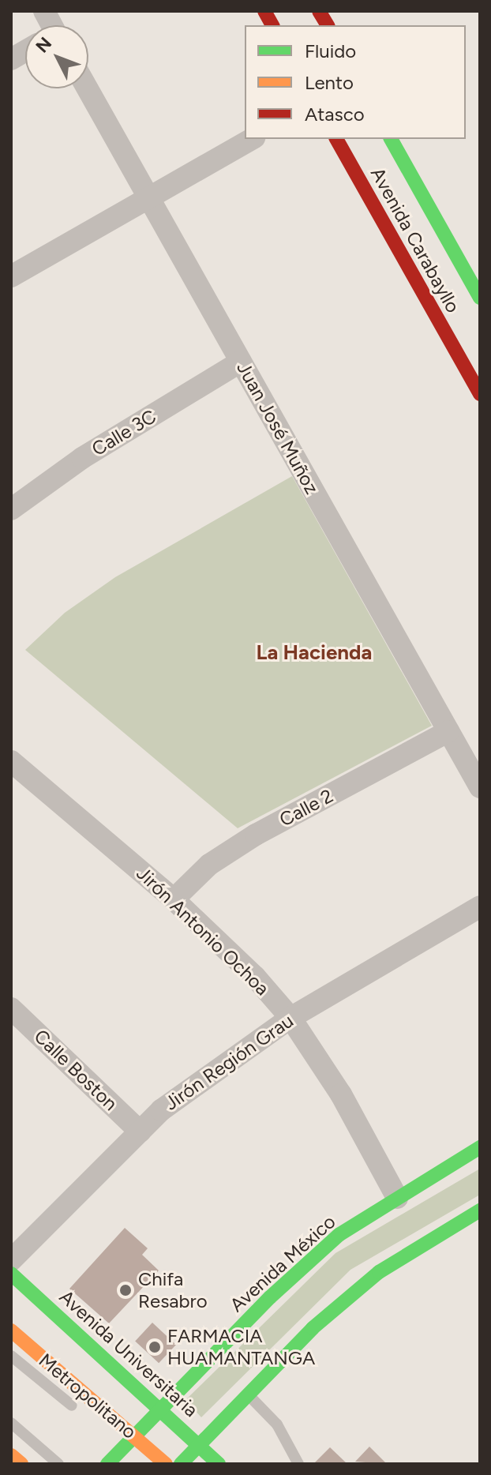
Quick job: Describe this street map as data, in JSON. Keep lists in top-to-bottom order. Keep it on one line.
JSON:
{"streets":{"main road":["Avenida Carabayllo","Avenida México","Avenida Universitaria"],"street":["Juan José Muñoz","Calle 3C","Calle 2","Jirón Antonio Ochoa","Jirón Región Grau","Calle Boston"],"lane":["Metropolitano"]},"crossings":[["Juan José Muñoz","Calle 3C"],["Juan José Muñoz","Calle 2"],["Calle 2","Jirón Antonio Ochoa"],["Jirón Antonio Ochoa","Jirón Región Grau"],["Jirón Antonio Ochoa","Avenida México"],["Jirón Región Grau","Calle Boston"],["Avenida México","Avenida Universitaria"],["Avenida México","Metropolitano"]],"districts":["La Hacienda"],"places":["Chifa Resabro","FARMACIA HUAMANTANGA"],"legend":["Fluido","Lento","Atasco"],"north":"top left"}
